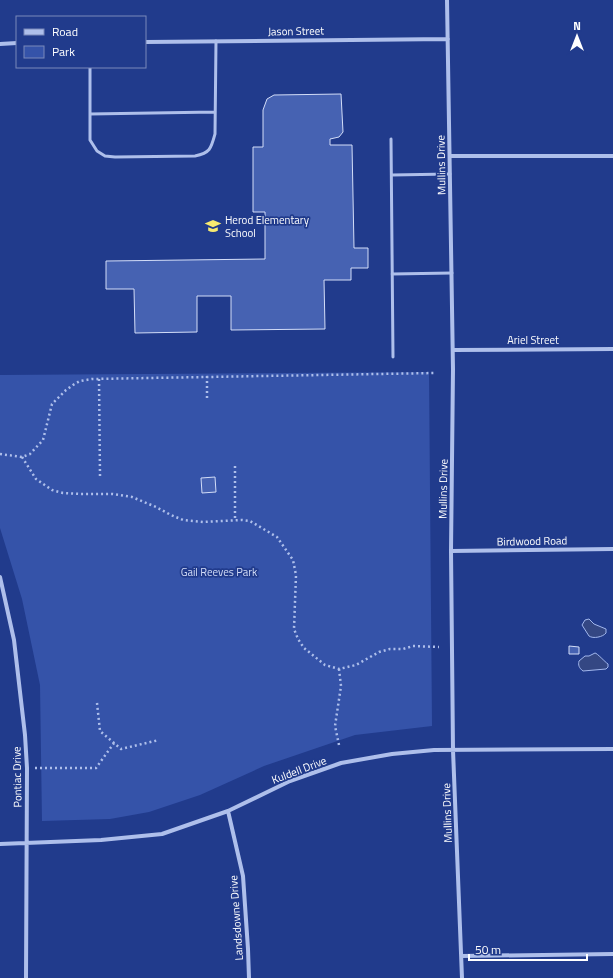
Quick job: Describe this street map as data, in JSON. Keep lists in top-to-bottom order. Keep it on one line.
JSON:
{"streets":{"street":["Jason Street","Mullins Drive","Ariel Street","Birdwood Road","Kuldell Drive","Pontiac Drive","Landsdowne Drive"]},"crossings":[["Jason Street","Mullins Drive"],["Mullins Drive","Ariel Street"],["Mullins Drive","Birdwood Road"],["Mullins Drive","Kuldell Drive"],["Kuldell Drive","Pontiac Drive"],["Kuldell Drive","Landsdowne Drive"]],"parks":["Gail Reeves Park"],"places":{"school or university":["Herod Elementary School"]},"legend":["Road","Park"],"scale_bar":"50 m","north":"top"}
